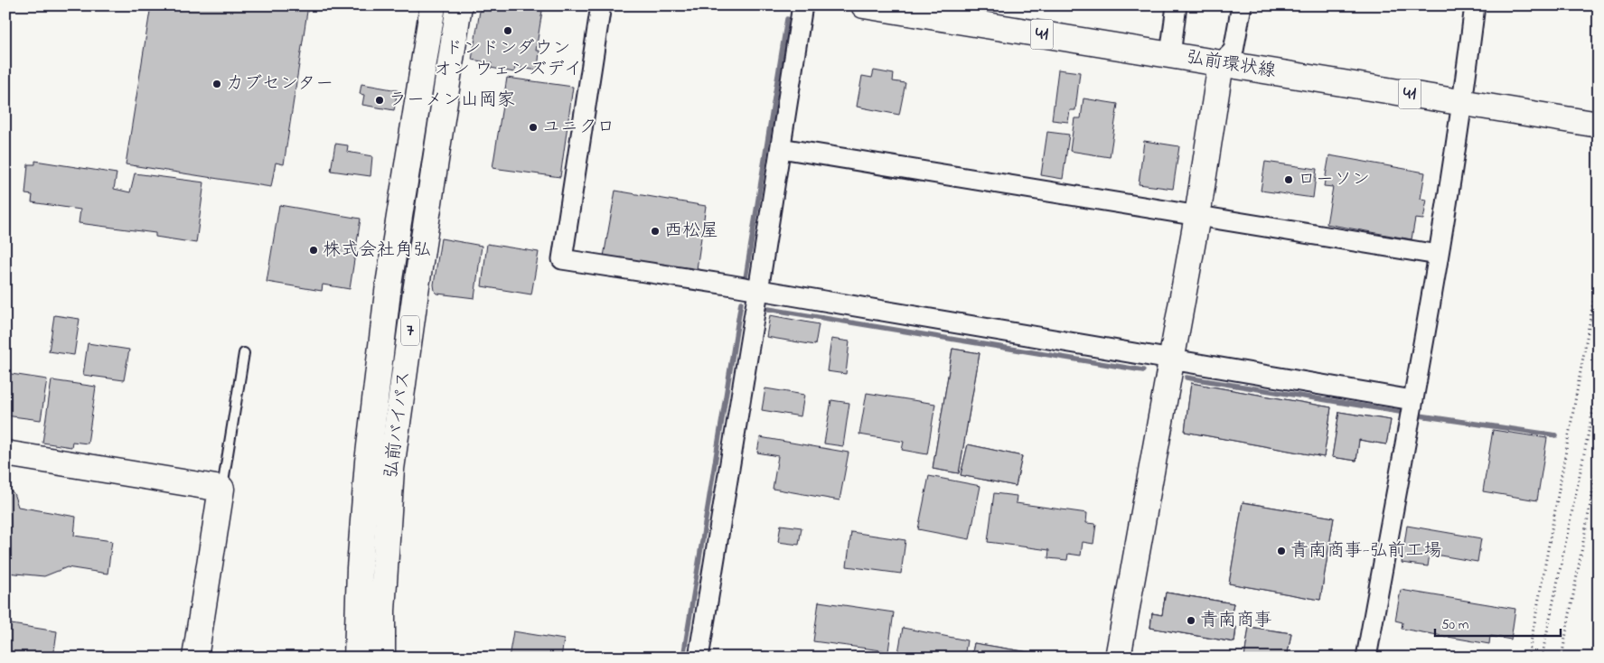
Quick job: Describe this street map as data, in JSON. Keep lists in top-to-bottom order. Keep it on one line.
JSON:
{"streets":{"main road":["41","弘前環状線","7","弘前バイパス"]},"places":["ドンドンダウン オン ウェンズデイ","カブセンター","ラーメン山岡家","ユニクロ","ローソン","西松屋","株式会社角弘","青南商事-弘前工場","青南商事"],"scale_bar":"50 m"}
